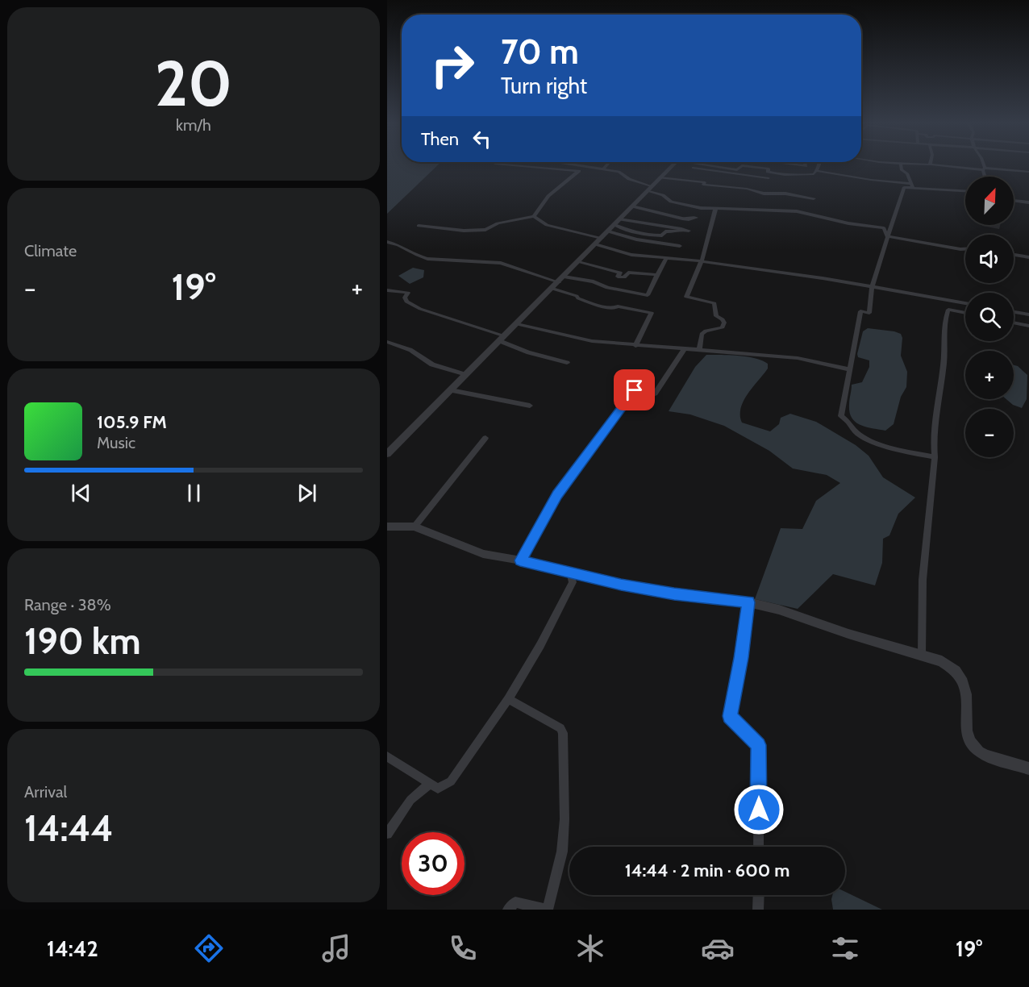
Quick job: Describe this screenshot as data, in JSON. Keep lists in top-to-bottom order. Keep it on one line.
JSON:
{"north":"top right","page":{"tile":[["20","km/h"],"Climate",["Range · 38%","190 km"],["Arrival","14:44"]],"turn":["70 m","Turn right"],"then":"Then","map_buttons":["+","−"],"heat":["−","19°","+"],"song":["105.9 FM","Music"],"limit":"30","trip":"14:44 · 2 min · 600 m","tabs":["14:42","19°"]}}
